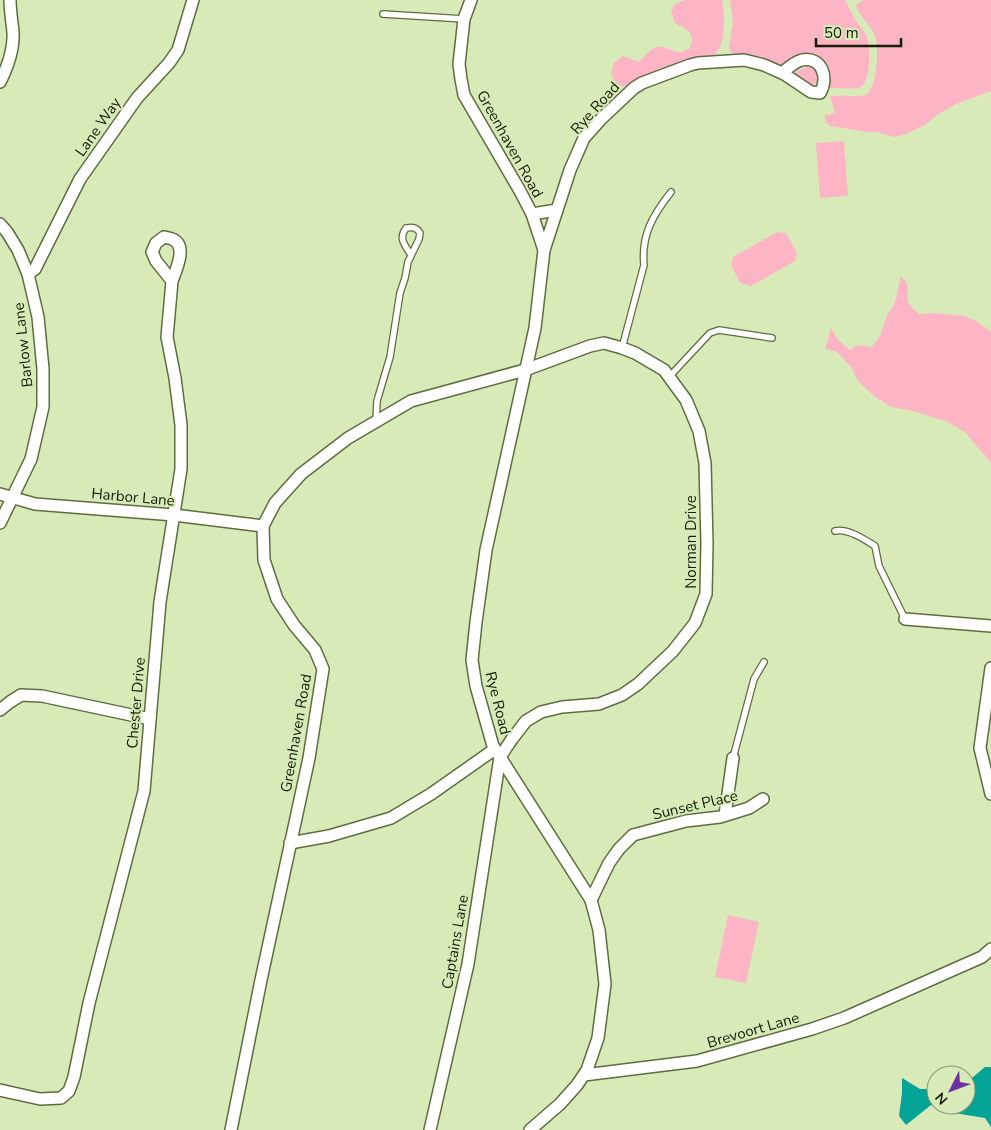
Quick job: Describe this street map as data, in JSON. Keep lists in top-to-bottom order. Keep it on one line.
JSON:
{"streets":{"street":["Rye Road","Lane Way","Greenhaven Road","Barlow Lane","Harbor Lane","Norman Drive","Chester Drive","Sunset Place","Captains Lane","Brevoort Lane"]},"crossings":[["Rye Road","Greenhaven Road"],["Rye Road","Norman Drive"],["Rye Road","Sunset Place"],["Rye Road","Captains Lane"],["Rye Road","Brevoort Lane"],["Lane Way","Barlow Lane"],["Greenhaven Road","Harbor Lane"],["Greenhaven Road","Norman Drive"],["Barlow Lane","Harbor Lane"],["Harbor Lane","Chester Drive"],["Norman Drive","Captains Lane"]],"scale_bar":"50 m","north":"bottom left"}
